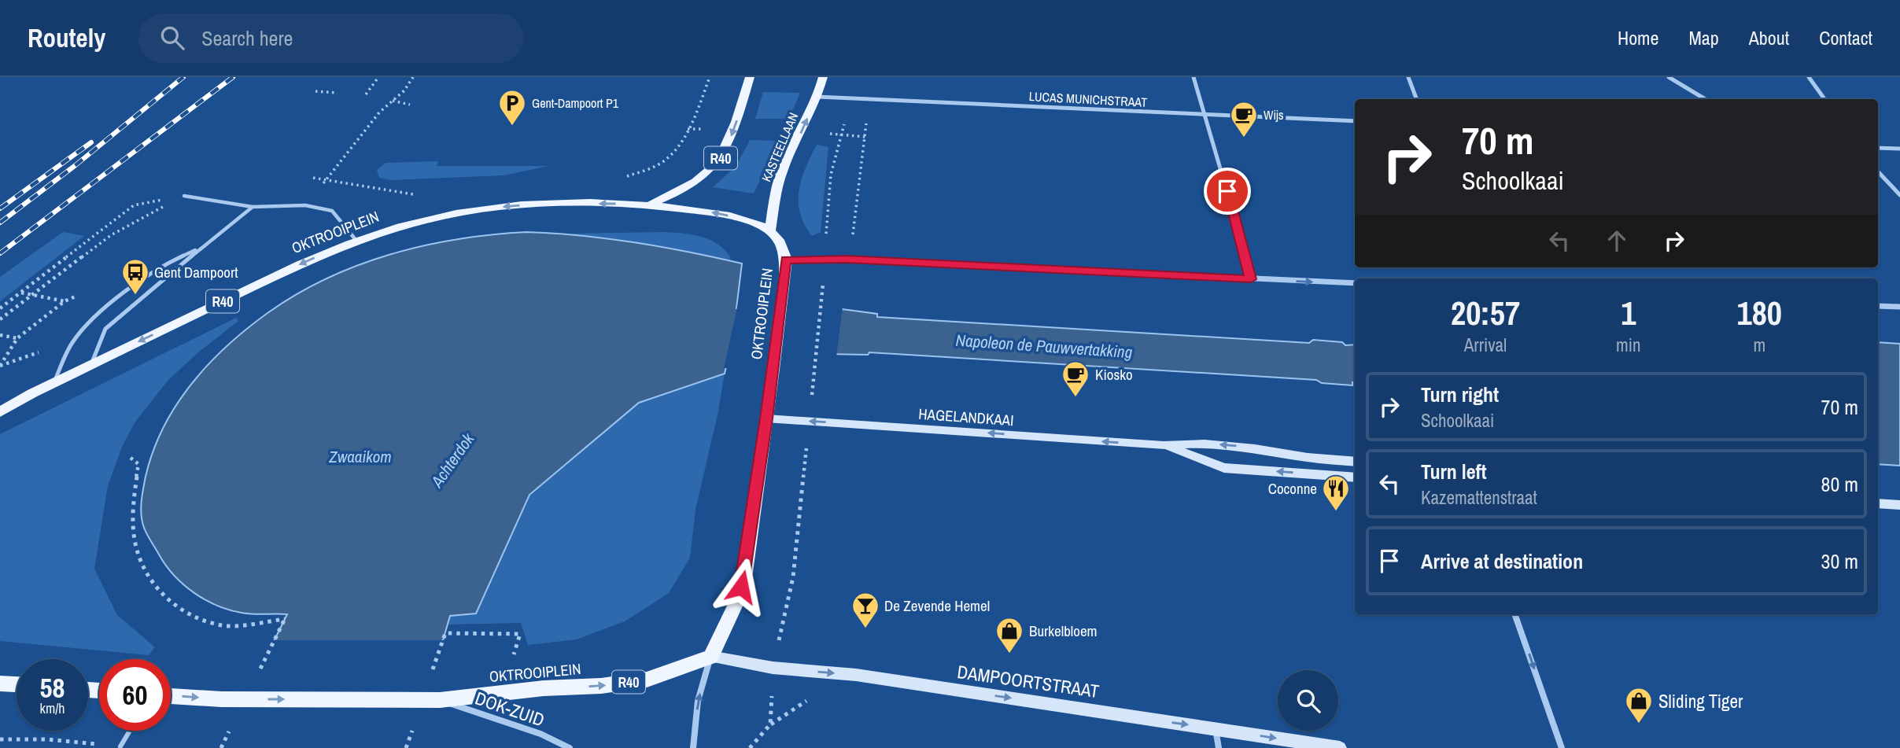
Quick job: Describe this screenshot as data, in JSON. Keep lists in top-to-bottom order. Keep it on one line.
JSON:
{"streets":{"main road":["KASTEELLAAN","R40","OKTROOIPLEIN"],"street":["LUCAS MUNICHSTRAAT","HAGELANDKAAI","DAMPOORTSTRAAT","DOK-ZUID"]},"crossings":[["LUCAS MUNICHSTRAAT","KASTEELLAAN"],["KASTEELLAAN","OKTROOIPLEIN"],["R40","OKTROOIPLEIN"],["OKTROOIPLEIN","HAGELANDKAAI"],["OKTROOIPLEIN","DAMPOORTSTRAAT"],["OKTROOIPLEIN","DOK-ZUID"]],"one_way":["KASTEELLAAN","HAGELANDKAAI","DAMPOORTSTRAAT"],"water":["Napoleon de Pauwvertakking","Zwaaikom","Achterdok"],"places":{"parking":["Gent-Dampoort P1"],"cafe":["Wijs","Kiosko"],"bus stop":["Gent Dampoort"],"restaurant":["Coconne"],"bar":["De Zevende Hemel"],"shop":["Burkelbloem","Sliding Tiger"]},"page":{"header":"Routely","search":"Search here","nav":["Home","Map","About","Contact"],"turn":["70 m","Schoolkaai"],"eta":["20:57","Arrival","1","min","180","m"],"list":[{"name":"Turn right","note":"Schoolkaai","value":"70 m"},{"name":"Turn left","note":"Kazemattenstraat","value":"80 m"},{"name":"Arrive at destination","value":"30 m"}],"speed":"58 km/h","limit":"60"}}
